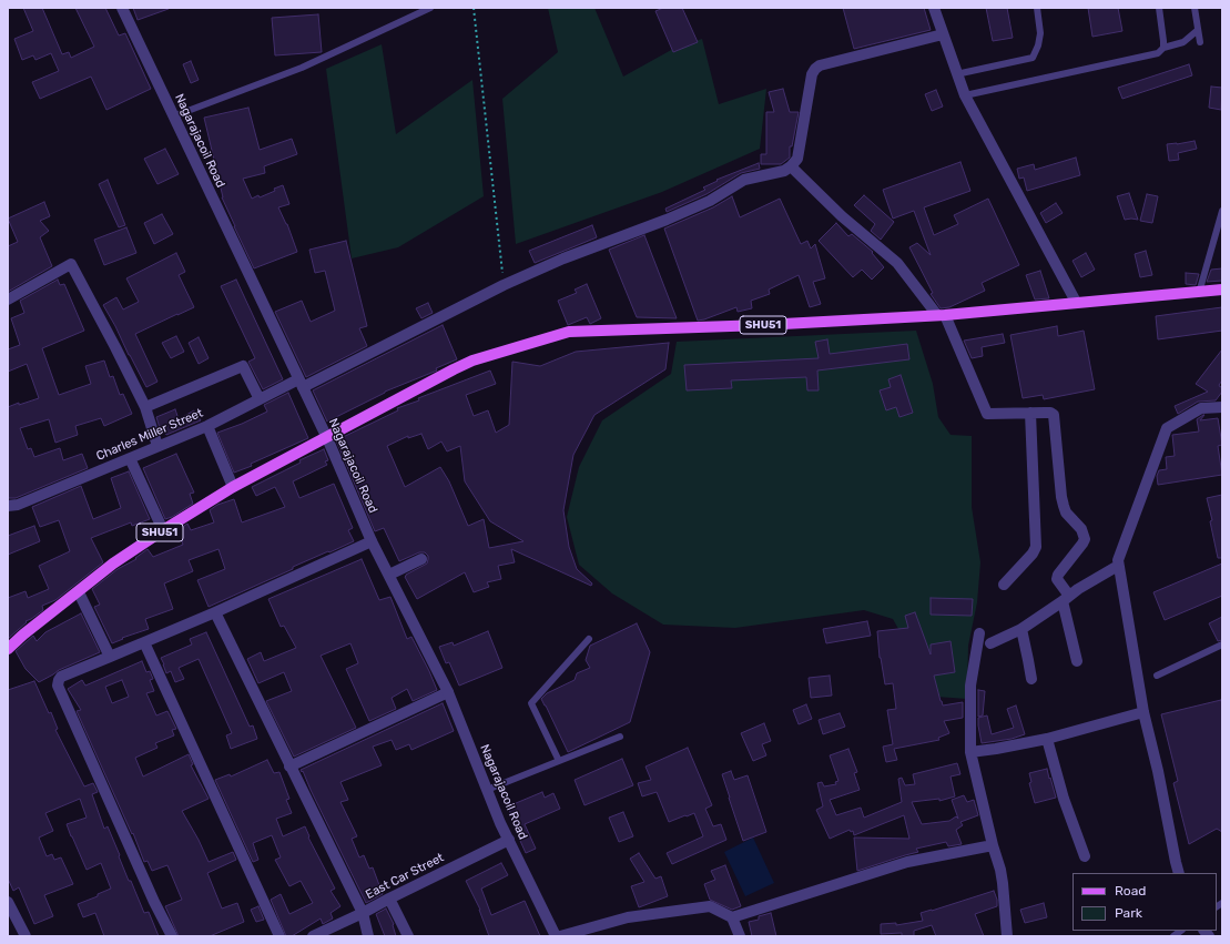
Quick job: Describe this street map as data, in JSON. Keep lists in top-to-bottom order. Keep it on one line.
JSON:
{"streets":{"main road":["SHU51"],"street":["Nagarajacoil Road","Charles Miller Street","East Car Street"]},"crossings":[["Nagarajacoil Road","SHU51"],["Nagarajacoil Road","Charles Miller Street"],["Nagarajacoil Road","East Car Street"]],"legend":["Road","Park"]}
